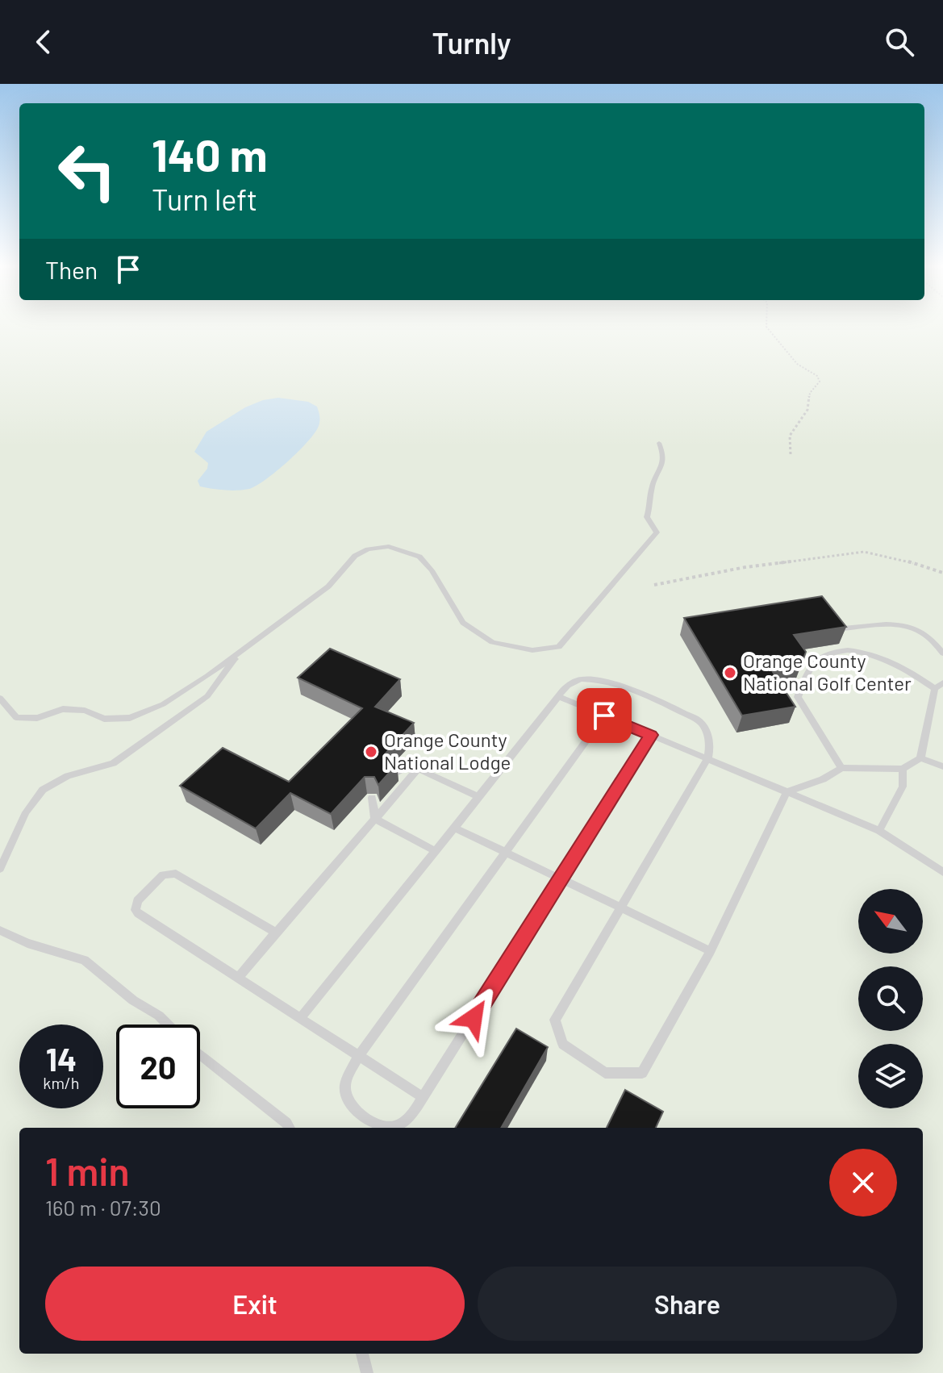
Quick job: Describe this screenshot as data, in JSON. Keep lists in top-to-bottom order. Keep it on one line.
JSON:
{"places":["Orange County National Golf Center","Orange County National Lodge"],"north":"top left","page":{"header":"Turnly","turn":["140 m","Turn left"],"then":"Then","speed":"14 km/h","limit":"20","heading":["1 min","160 m · 07:30"],"buttons":["Exit","Share"]}}
